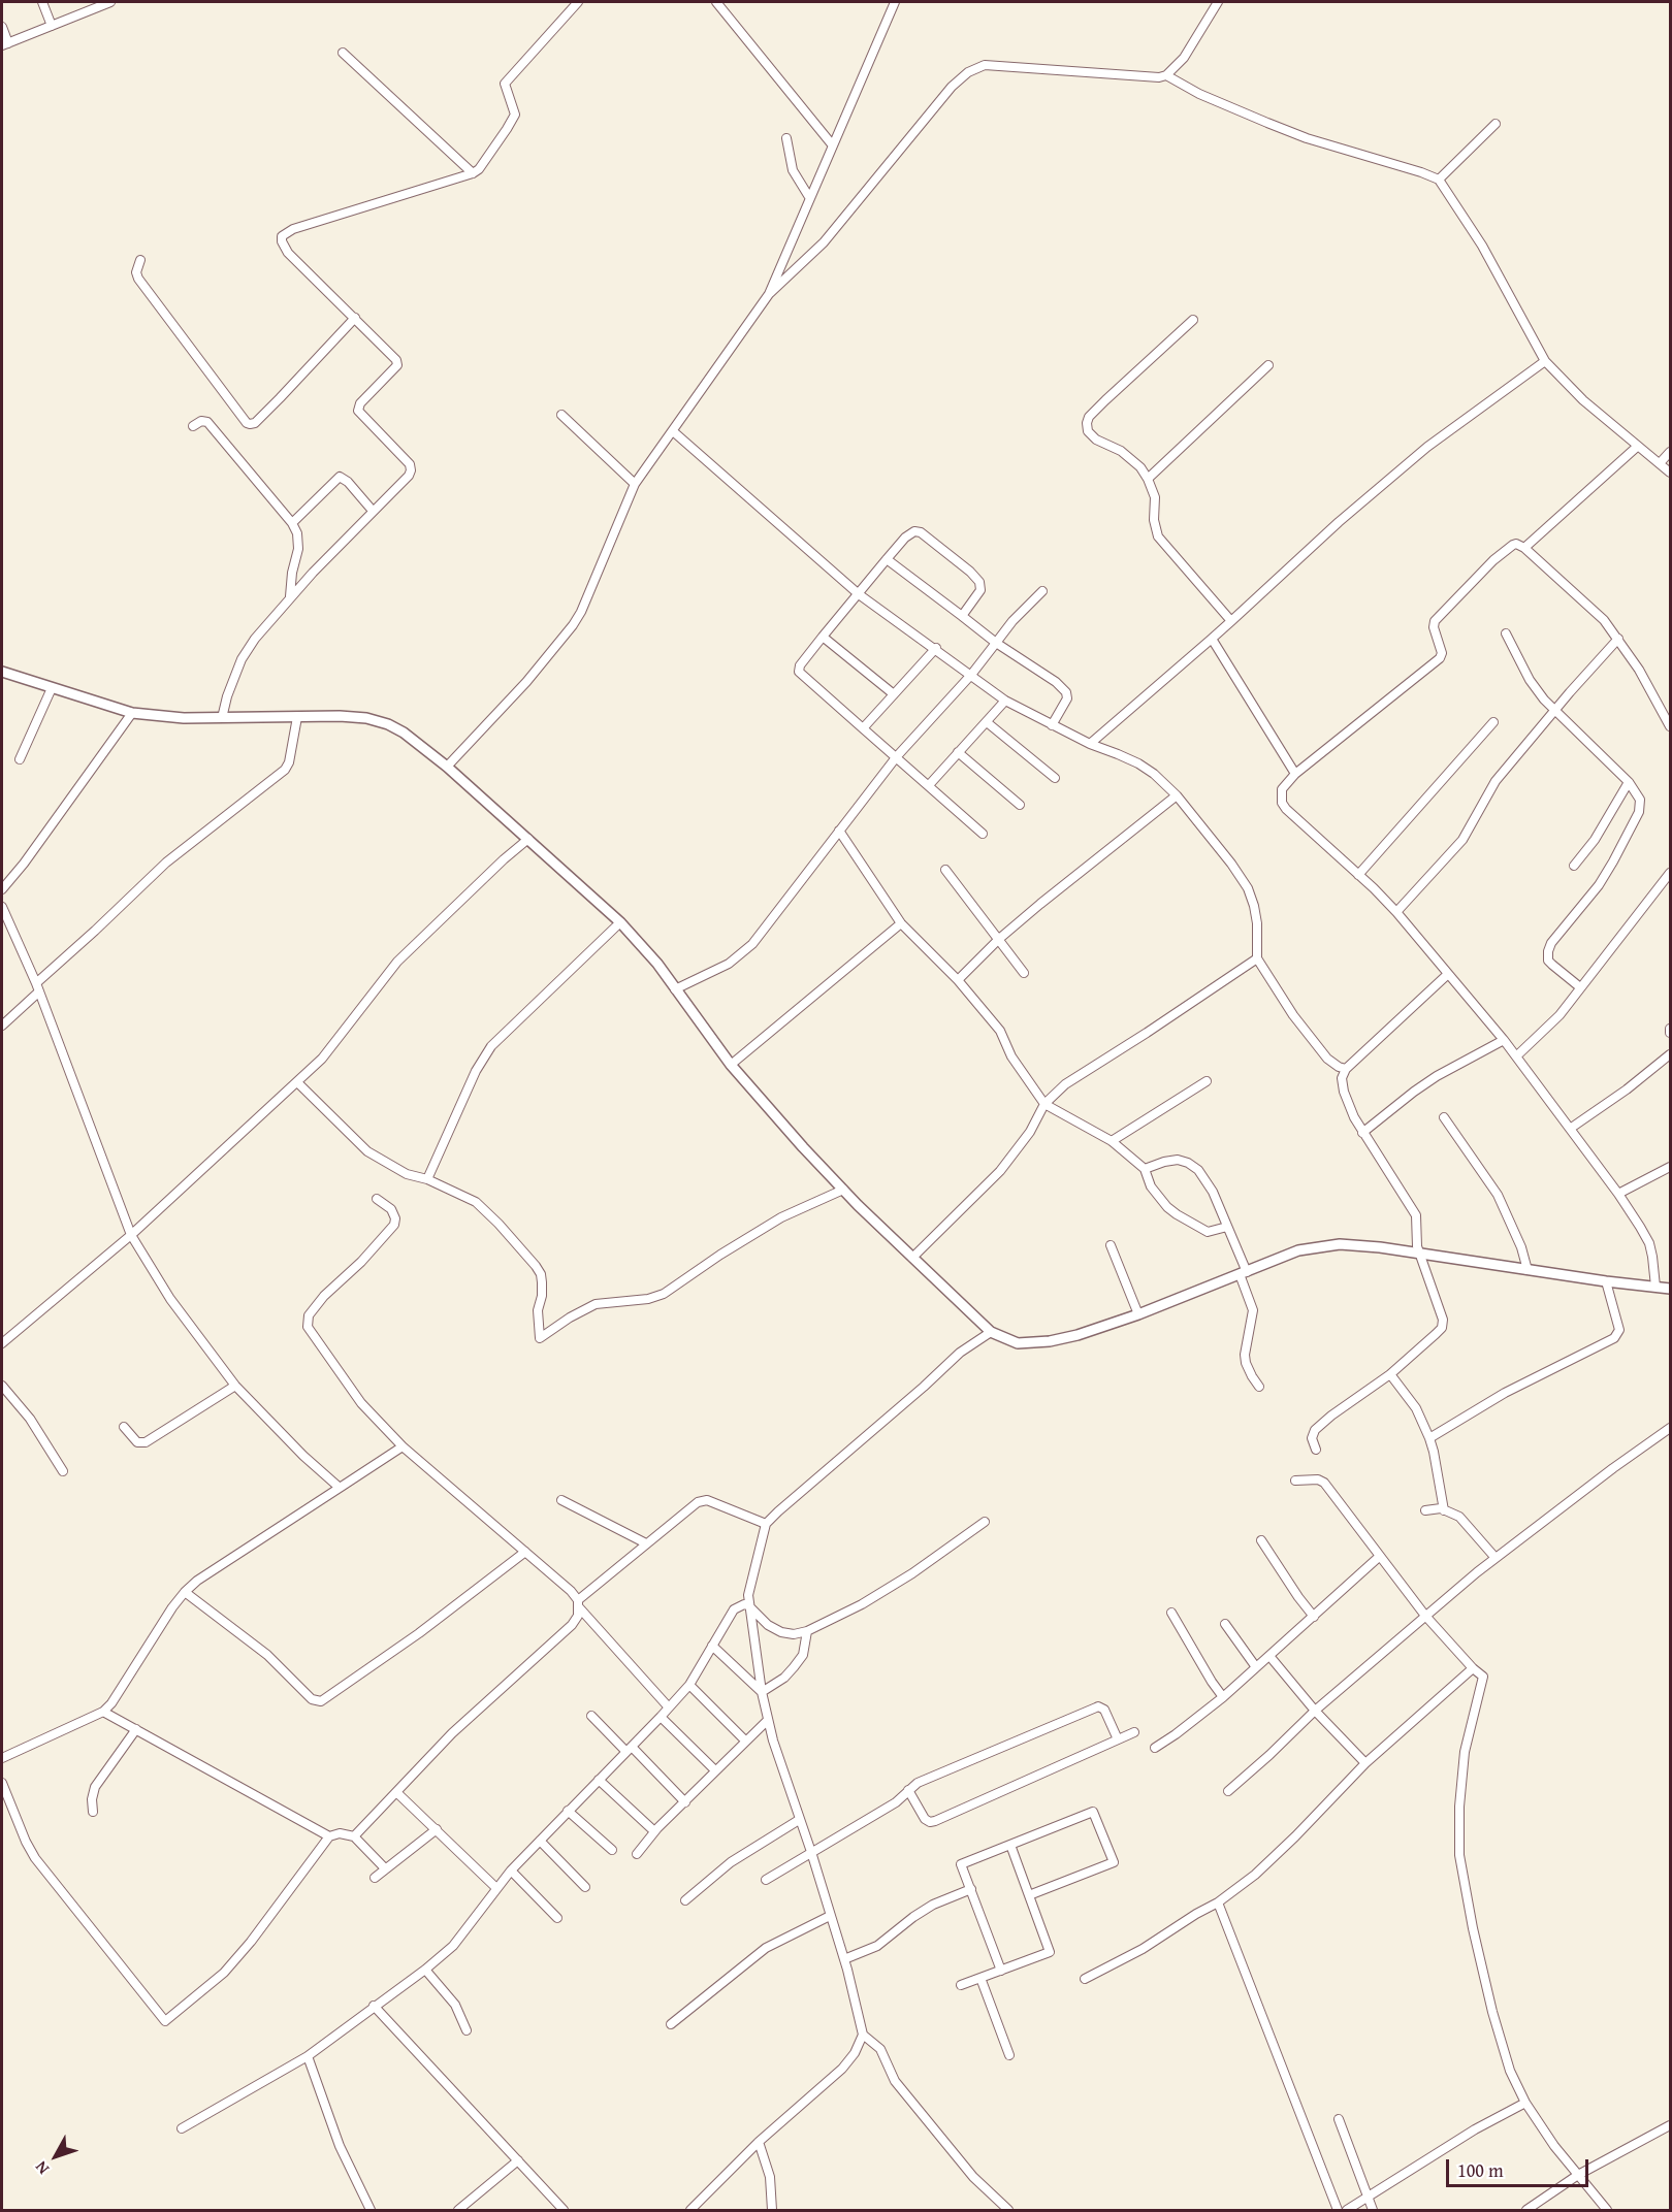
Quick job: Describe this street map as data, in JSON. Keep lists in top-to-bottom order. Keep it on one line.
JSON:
{"scale_bar":"100 m","north":"bottom left"}
